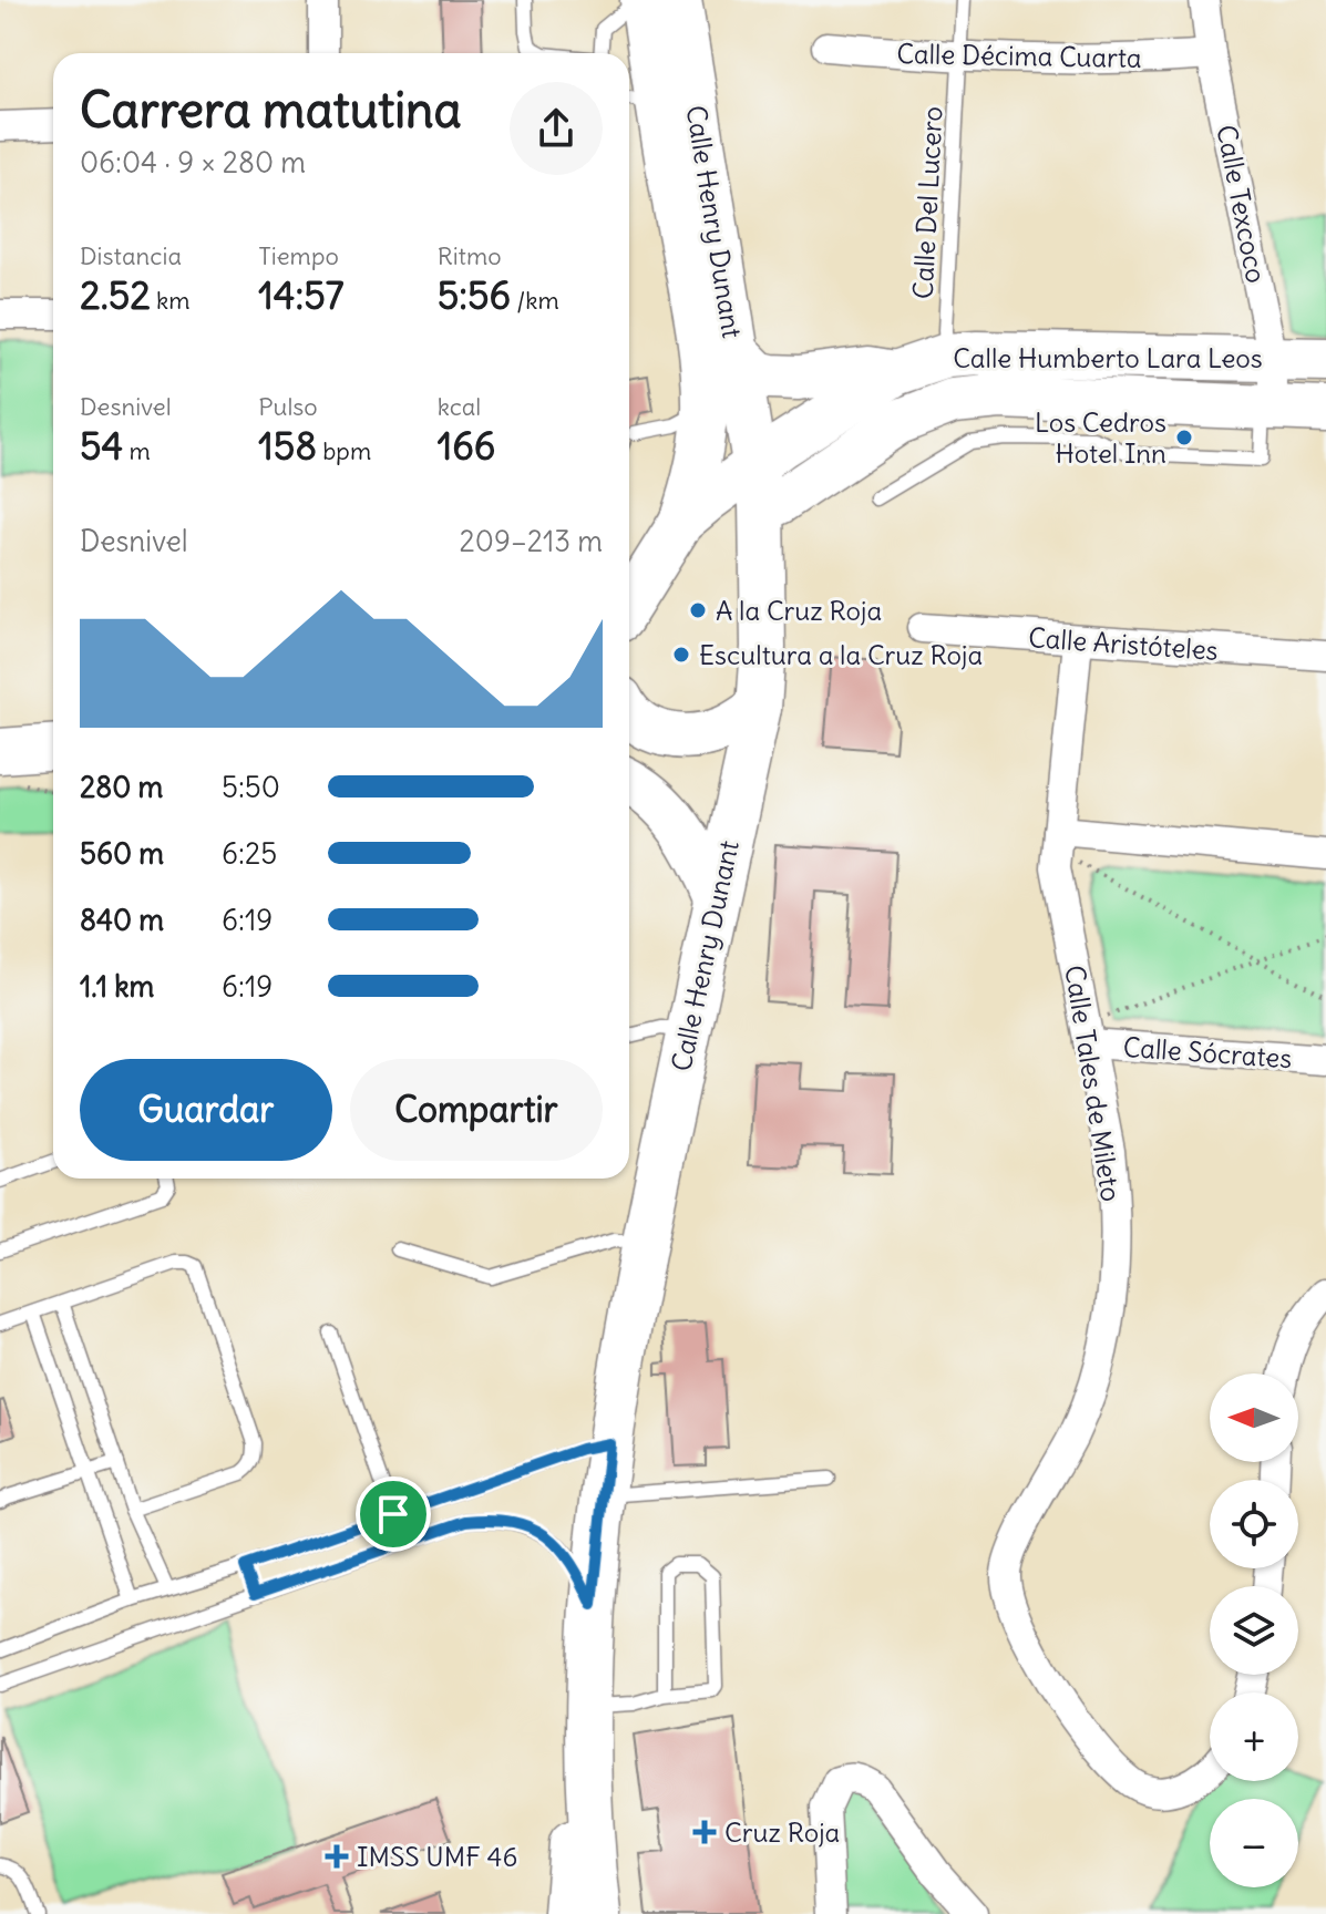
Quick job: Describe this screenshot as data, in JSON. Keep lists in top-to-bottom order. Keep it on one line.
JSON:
{"streets":{"main road":["Calle Henry Dunant","Calle Humberto Lara Leos"],"street":["Calle Décima Cuarta","Calle Texcoco","Calle Aristóteles","Calle Sócrates","Calle Tales de Mileto"],"lane":["Calle Del Lucero"]},"crossings":[["Calle Décima Cuarta","Calle Del Lucero"],["Calle Décima Cuarta","Calle Texcoco"],["Calle Del Lucero","Calle Humberto Lara Leos"],["Calle Texcoco","Calle Humberto Lara Leos"],["Calle Henry Dunant","Calle Humberto Lara Leos"],["Calle Aristóteles","Calle Tales de Mileto"],["Calle Sócrates","Calle Tales de Mileto"]],"places":{"other":["Los Cedros Hotel Inn","A la Cruz Roja","Escultura a la Cruz Roja"],"health":["Cruz Roja","IMSS UMF 46"]},"north":"left","page":{"heading":["Carrera matutina","06:04 · 9 × 280 m"],"stats":[["Distancia","2.52 km"],["Tiempo","14:57"],["Ritmo","5:56 /km"],["Desnivel","54 m"],["Pulso","158 bpm"],["kcal","166"]],"chart":["Desnivel","209–213 m"],"list":[{"name":"280 m","note":"5:50"},{"name":"560 m","note":"6:25"},{"name":"840 m","note":"6:19"},{"name":"1.1 km","note":"6:19"}],"buttons":["Guardar","Compartir"],"map_buttons":["+","−"]}}
